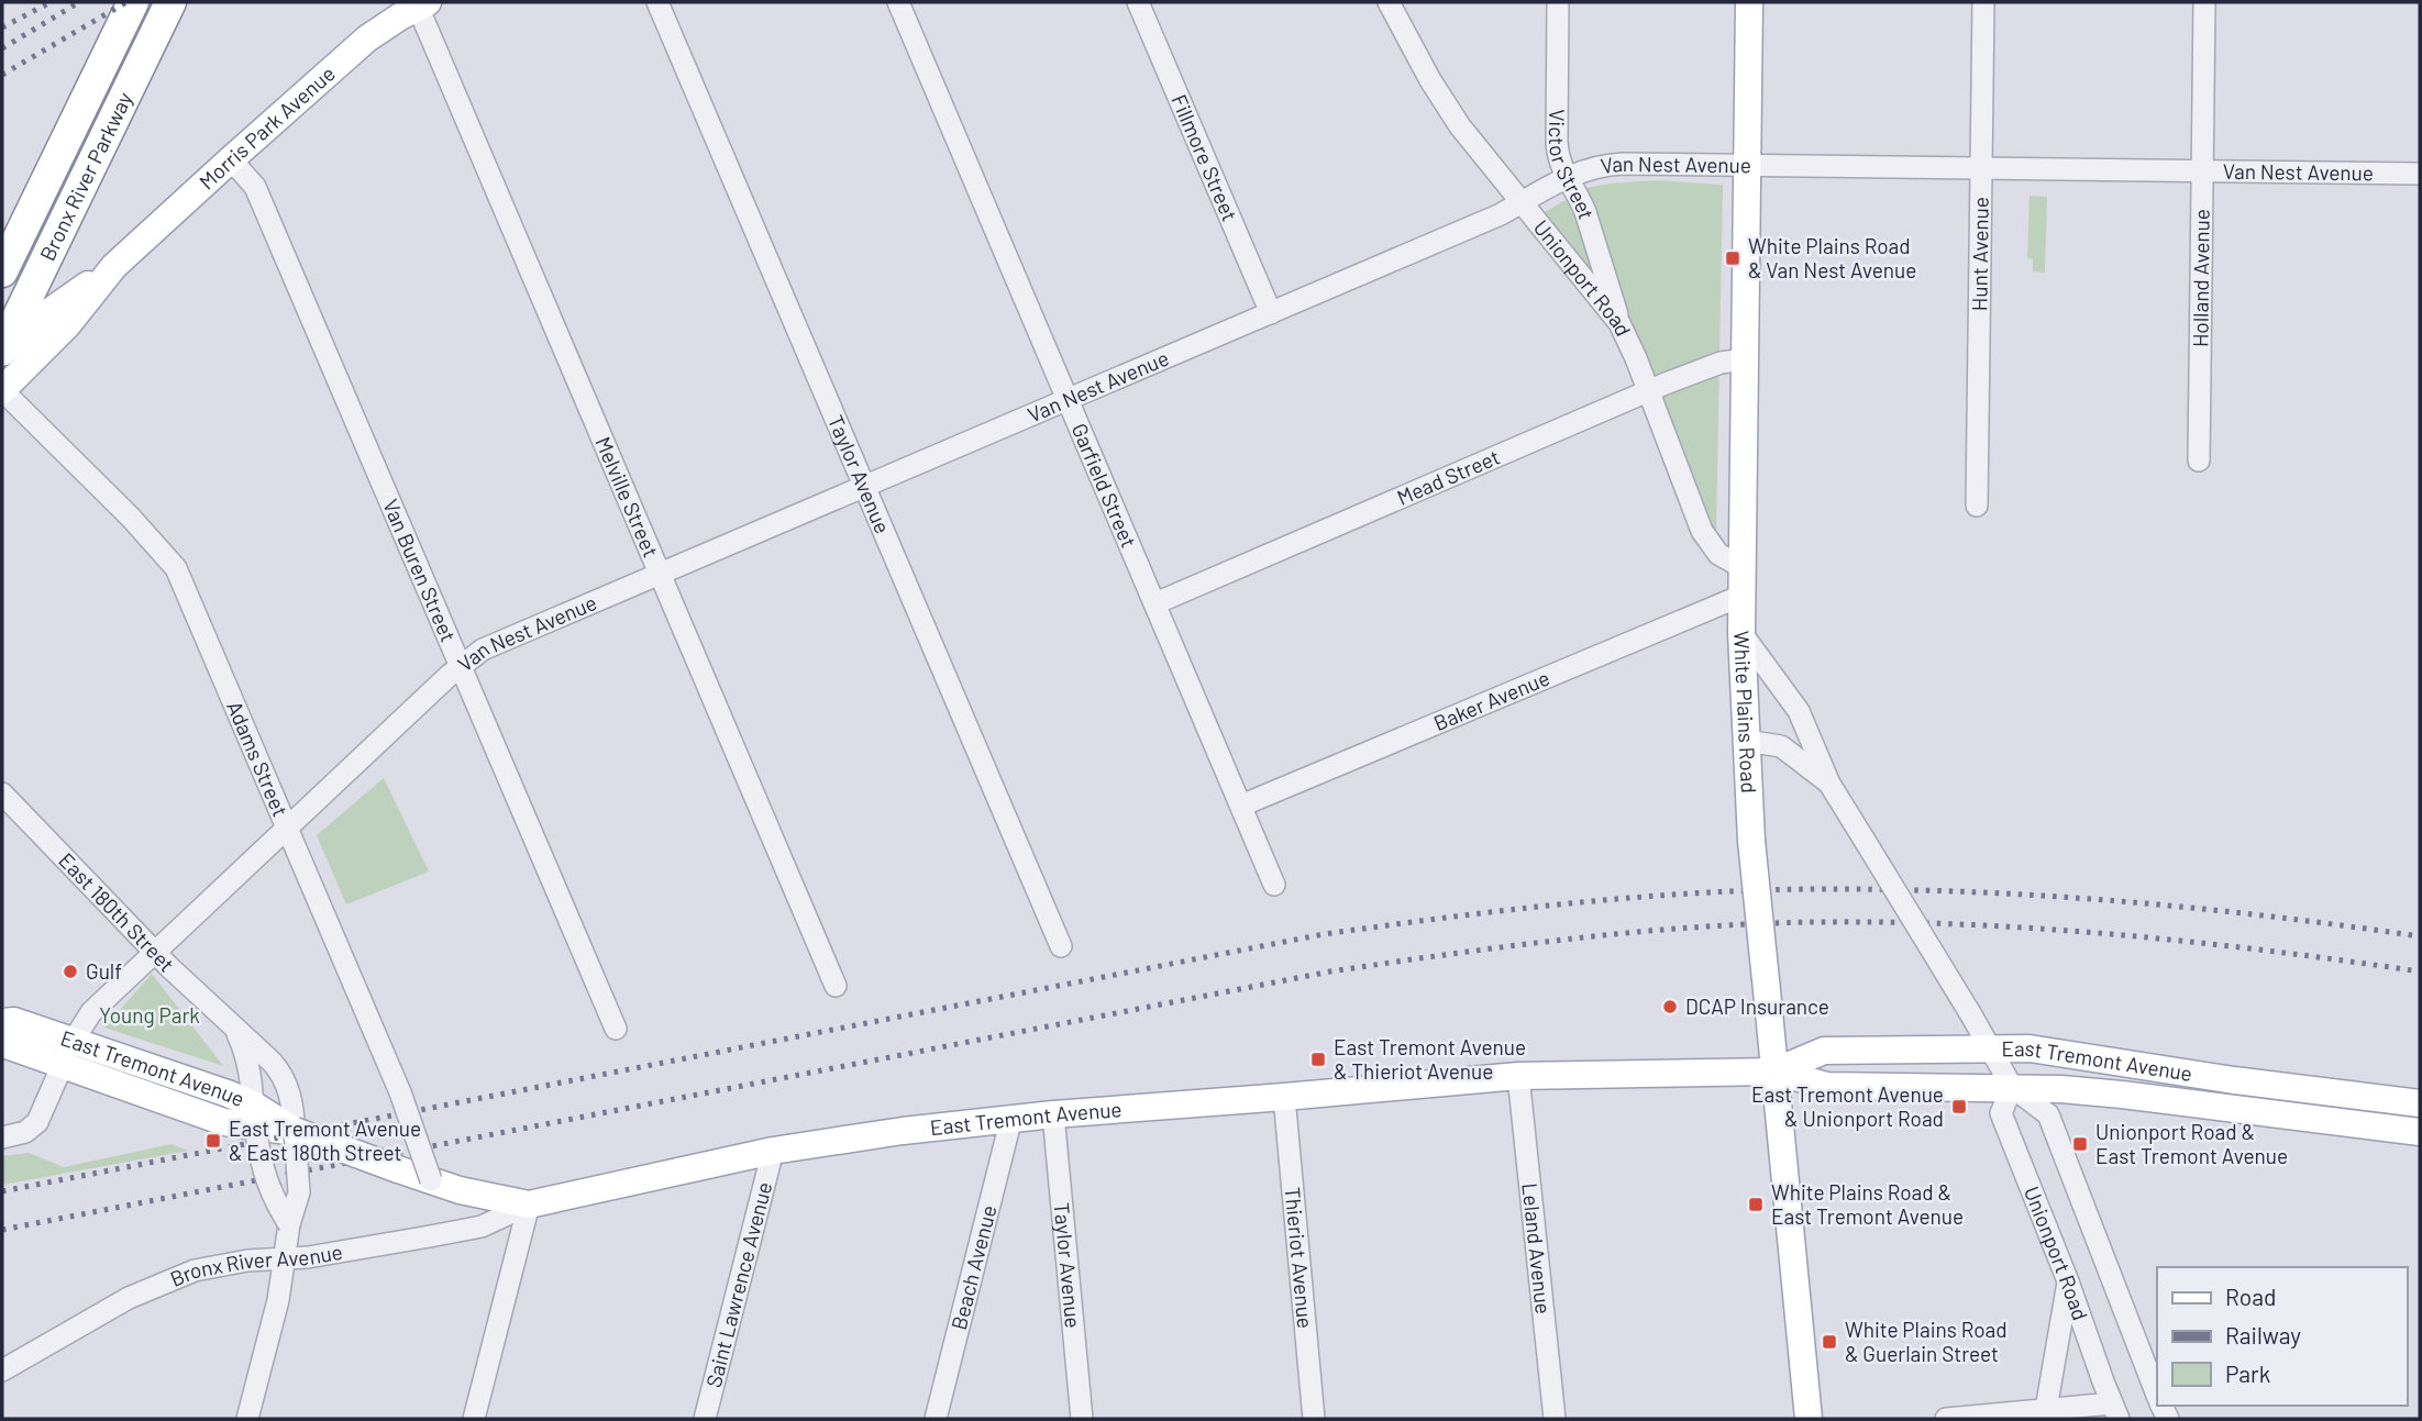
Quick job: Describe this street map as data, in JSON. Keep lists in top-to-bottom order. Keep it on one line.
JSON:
{"streets":{"highway":["Bronx River Parkway"],"main road":["Morris Park Avenue","White Plains Road","East Tremont Avenue"],"street":["Fillmore Street","Victor Street","Van Nest Avenue","Hunt Avenue","Holland Avenue","Unionport Road","Taylor Avenue","Mead Street","Garfield Street","Melville Street","Van Buren Street","Baker Avenue","Adams Street","East 180th Street","Leland Avenue","Thieriot Avenue","Bronx River Avenue","Beach Avenue","Saint Lawrence Avenue"]},"crossings":[["Morris Park Avenue","Bronx River Parkway"],["Morris Park Avenue","Melville Street"],["Morris Park Avenue","Van Buren Street"],["Morris Park Avenue","Adams Street"],["Fillmore Street","Van Nest Avenue"],["Victor Street","Van Nest Avenue"],["Victor Street","Unionport Road"],["Van Nest Avenue","Hunt Avenue"],["Van Nest Avenue","Holland Avenue"],["Van Nest Avenue","Unionport Road"],["Van Nest Avenue","Taylor Avenue"],["Van Nest Avenue","Garfield Street"],["Van Nest Avenue","Melville Street"],["Van Nest Avenue","Van Buren Street"],["Van Nest Avenue","White Plains Road"],["Van Nest Avenue","Adams Street"],["Van Nest Avenue","East 180th Street"],["Van Nest Avenue","East Tremont Avenue"],["Unionport Road","Mead Street"],["Unionport Road","White Plains Road"],["Unionport Road","East Tremont Avenue"],["Taylor Avenue","East Tremont Avenue"],["Mead Street","Garfield Street"],["Mead Street","White Plains Road"],["Garfield Street","Baker Avenue"],["Baker Avenue","White Plains Road"],["White Plains Road","East Tremont Avenue"],["Adams Street","East Tremont Avenue"],["East 180th Street","East Tremont Avenue"],["East 180th Street","Bronx River Avenue"],["East Tremont Avenue","Leland Avenue"],["East Tremont Avenue","Thieriot Avenue"],["East Tremont Avenue","Bronx River Avenue"],["East Tremont Avenue","Beach Avenue"],["East Tremont Avenue","Saint Lawrence Avenue"]],"parks":["Young Park"],"places":{"transit":["White Plains Road & Van Nest Avenue","East Tremont Avenue & Thieriot Avenue","East Tremont Avenue & Unionport Road","East Tremont Avenue & East 180th Street","Unionport Road & East Tremont Avenue","White Plains Road & East Tremont Avenue","White Plains Road & Guerlain Street"],"other":["Gulf","DCAP Insurance"]},"legend":["Road","Railway","Park"]}
